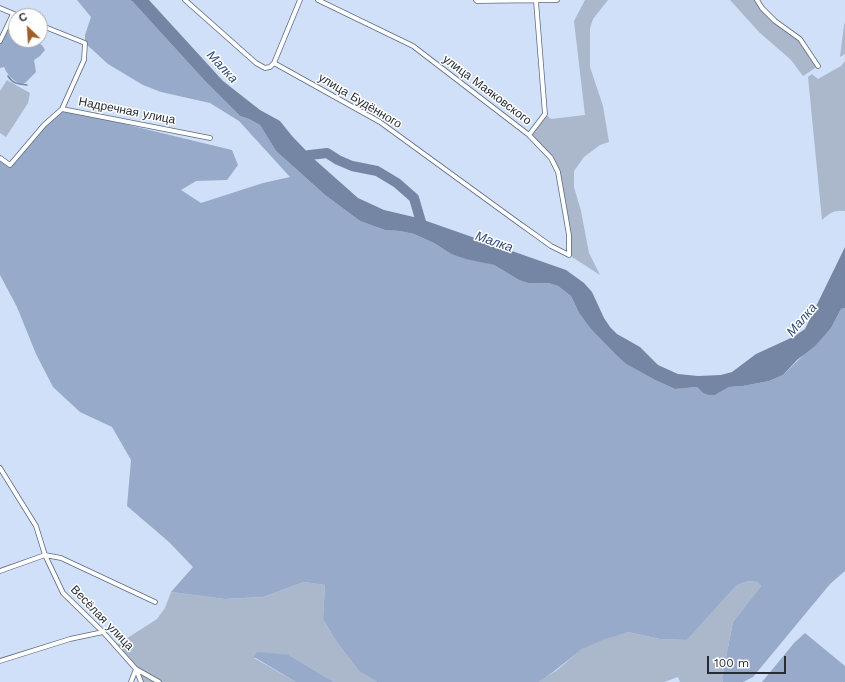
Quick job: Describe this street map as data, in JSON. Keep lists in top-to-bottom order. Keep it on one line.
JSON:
{"streets":{"street":["улица Маяковского","улица Будённого","Надречная улица","Весёлая улица"]},"crossings":[["улица Маяковского","улица Будённого"]],"water":["Малка"],"scale_bar":"100 m","north":"top left"}
